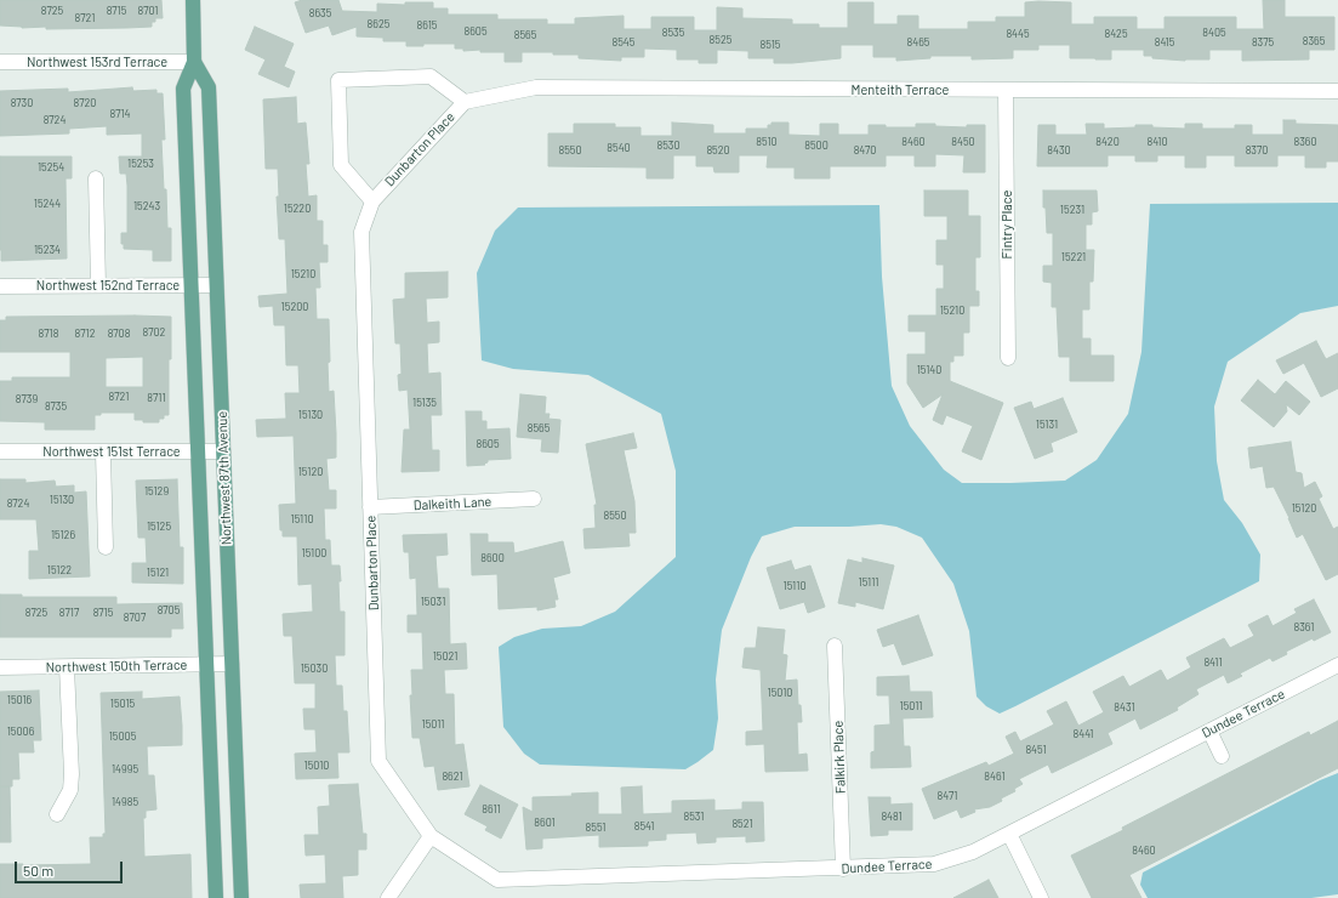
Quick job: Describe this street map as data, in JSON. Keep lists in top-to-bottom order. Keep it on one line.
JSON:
{"streets":{"main road":["Northwest 87th Avenue"],"street":["Northwest 153rd Terrace","Menteith Terrace","Dunbarton Place","Fintry Place","Northwest 152nd Terrace","Northwest 151st Terrace","Dalkeith Lane","Northwest 150th Terrace","Dundee Terrace","Falkirk Place"]},"crossings":[["Northwest 153rd Terrace","Northwest 87th Avenue"],["Menteith Terrace","Dunbarton Place"],["Menteith Terrace","Fintry Place"],["Dunbarton Place","Dalkeith Lane"],["Dunbarton Place","Dundee Terrace"],["Northwest 152nd Terrace","Northwest 87th Avenue"],["Northwest 151st Terrace","Northwest 87th Avenue"],["Northwest 87th Avenue","Northwest 150th Terrace"],["Dundee Terrace","Falkirk Place"]],"house_numbers":["8725","8715","8701","8635","8721","8625","8615","8605","8535","8405","8445","8425","8565","8525","8365","8545","8465","8415","8375","8515","8730","8720","8714","8724","8510","8460","8450","8420","8410","8360","8530","8500","8540","8550","8520","8470","8430","8370","15253","15254","15244","15243","15220","15231","15234","15221","15210","15200","15210","8702","8718","8712","8708","15140","8721","8711","8739","15135","8735","15130","15131","8565","8605","15120","15129","15130","8724","15120","8550","15110","15125","15126","15100","8600","15122","15121","15111","15110","15031","8705","8725","8717","8715","8707","8361","15021","8411","15030","15010","15016","15015","15011","8431","15011","15006","8441","15005","8451","15010","14995","8621","8461","8471","14985","8611","8531","8481","8601","8521","8541","8551","8460"],"scale_bar":"50 m"}
